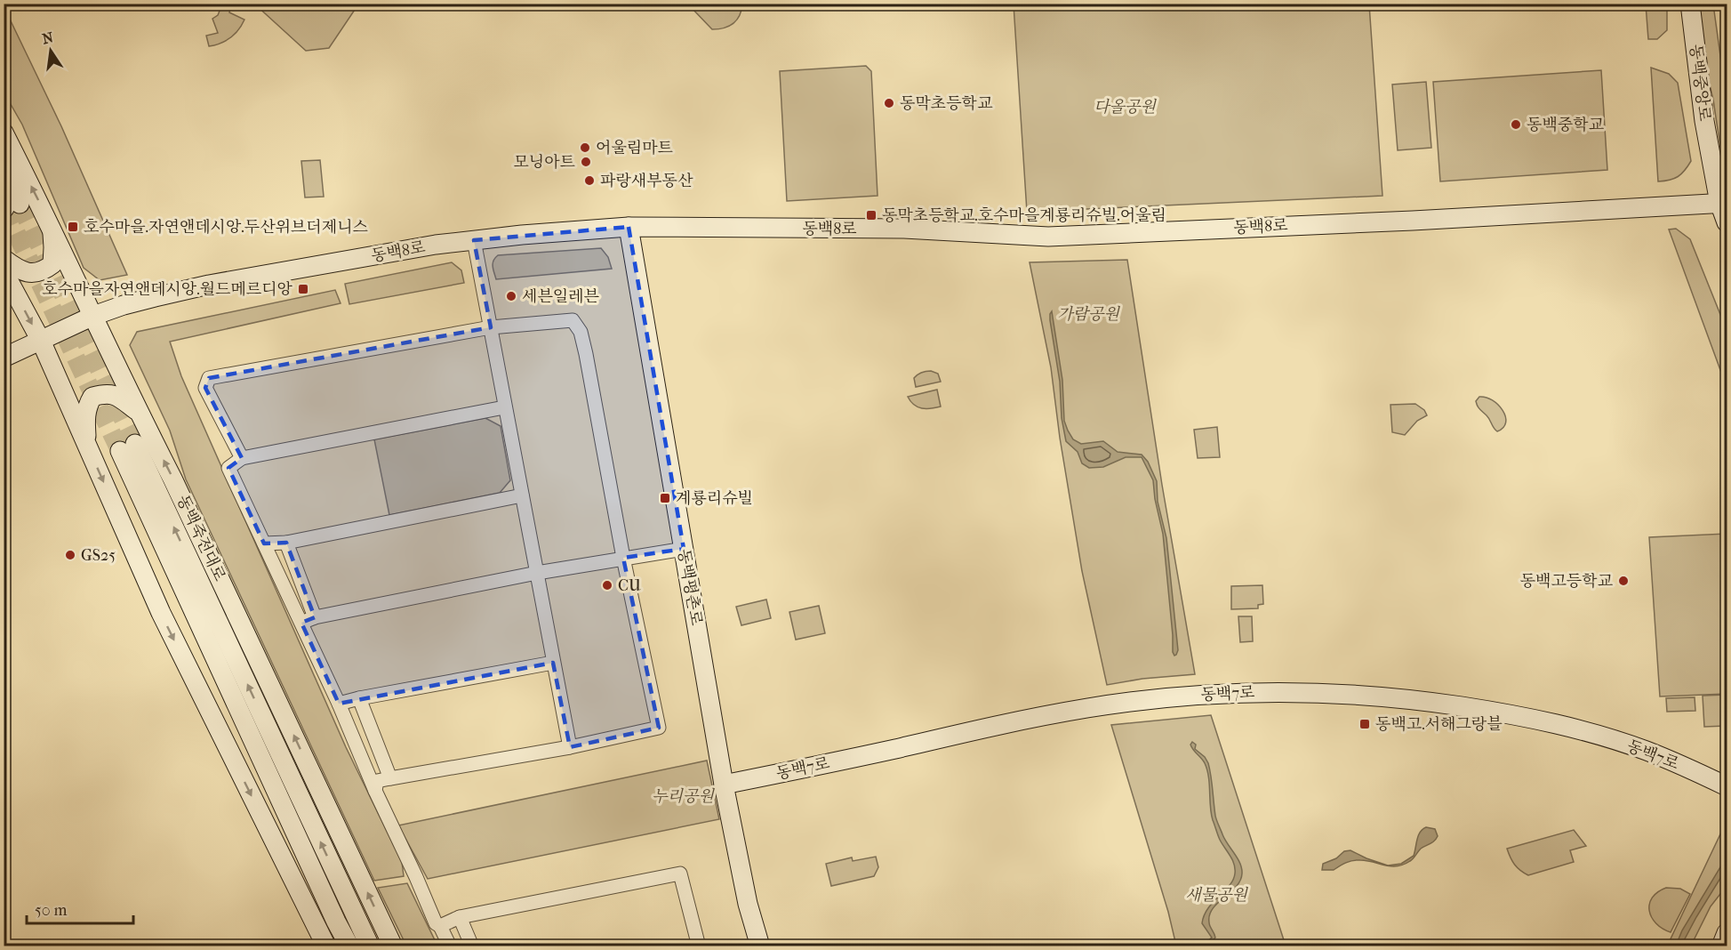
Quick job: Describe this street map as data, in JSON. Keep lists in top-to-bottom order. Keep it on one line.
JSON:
{"streets":{"street":["동백중앙로","동백8로","동백죽전대로","동백평촌로","동백7로"]},"crossings":[["동백중앙로","동백8로"],["동백8로","동백죽전대로"],["동백8로","동백평촌로"],["동백평촌로","동백7로"]],"parks":["다올공원","가람공원","누리공원","새물공원"],"places":{"other":["동막초등학교","동백중학교","어울림마트","모닝아트","파랑새부동산","세븐일레븐","GS25","동백고등학교","CU"],"transit":["동막초등학교.호수마을계룡리슈빌.어울림","호수마을.자연앤데시앙.두산위브더제니스","호수마을자연앤데시앙.월드메르디앙","계룡리슈빌","동백고.서해그랑블"]},"scale_bar":"50 m","north":"top"}
